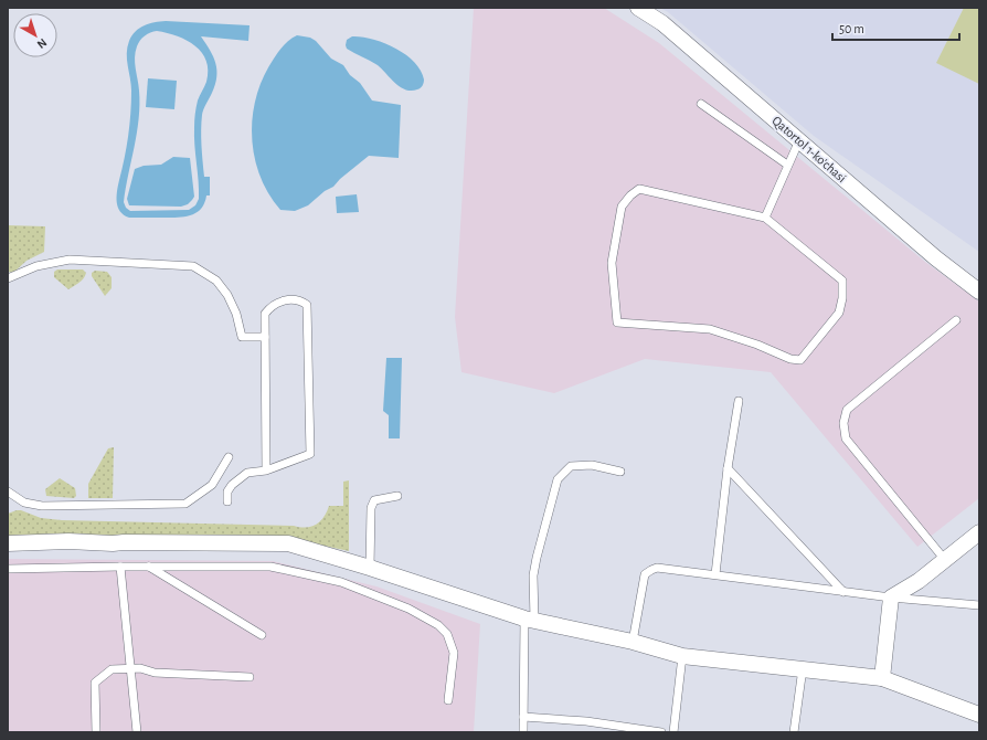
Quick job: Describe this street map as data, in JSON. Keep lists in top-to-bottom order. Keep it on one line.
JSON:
{"streets":{"street":["Qatortol 1-ko'chasi"]},"scale_bar":"50 m","north":"bottom right"}
